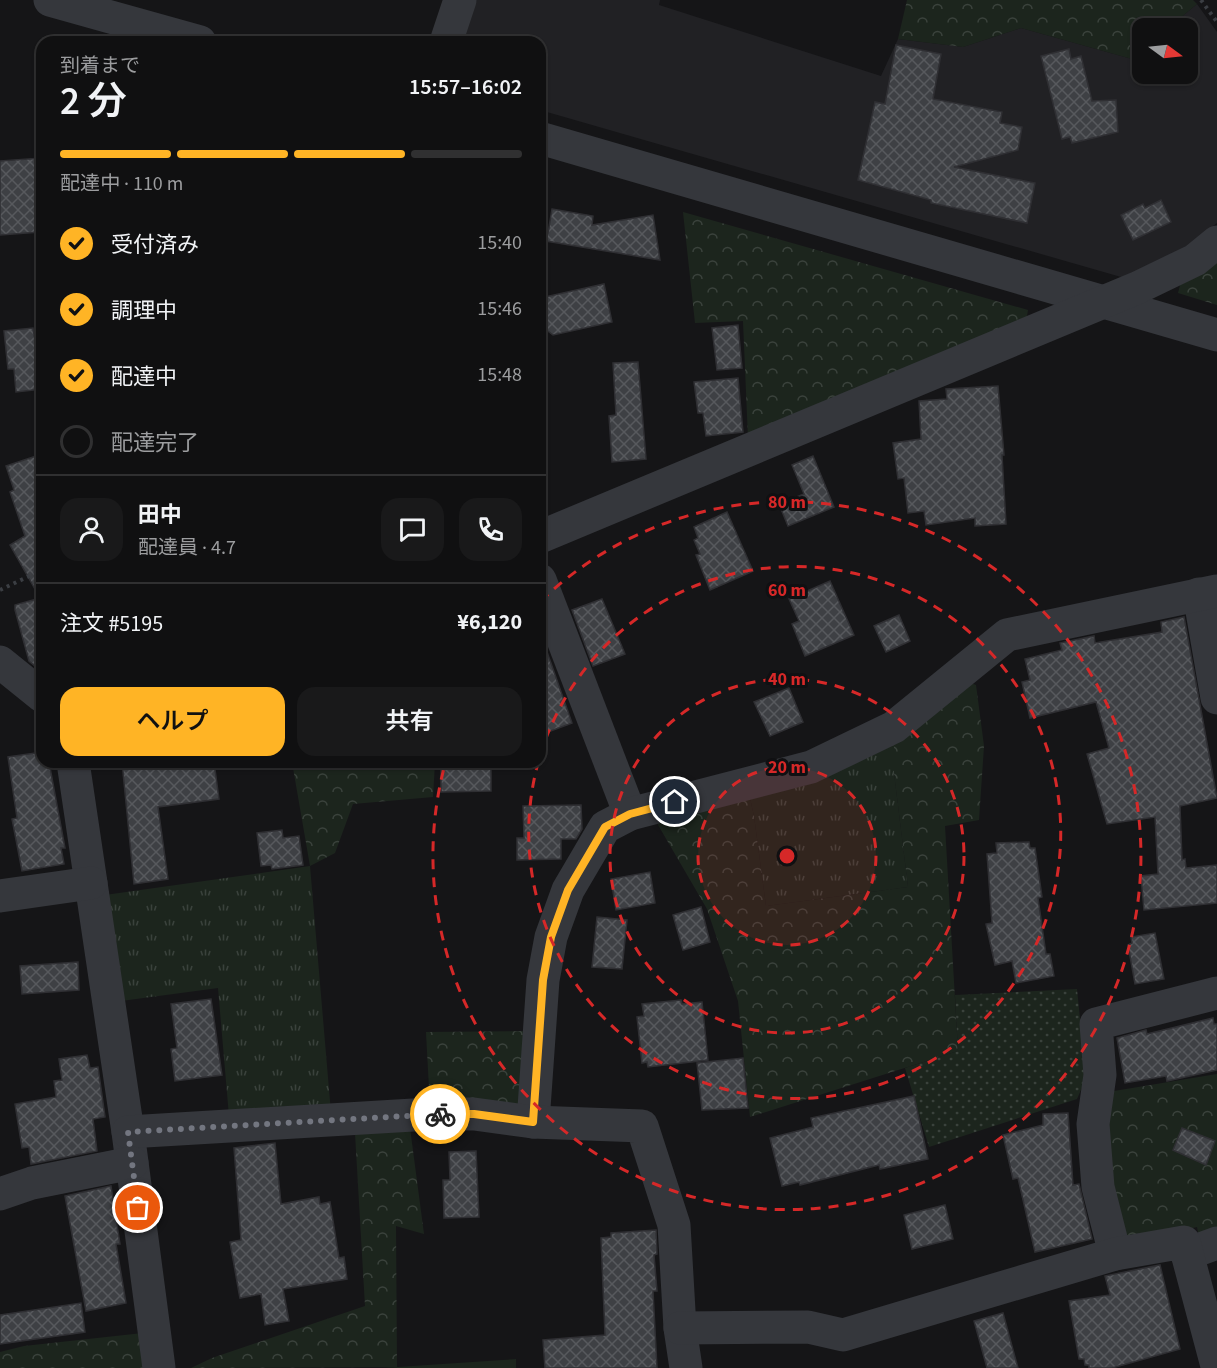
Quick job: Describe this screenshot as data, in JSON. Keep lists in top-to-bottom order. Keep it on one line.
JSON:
{"north":"right","page":{"heading":["2 分","到着まで","15:57–16:02"],"panel":["田中","配達員 · 4.7","注文 #5195","¥6,120"],"bar":"配達中 · 110 m","list":[["受付済み","15:40"],["調理中","15:46"],["配達中","15:48"],"配達完了"],"buttons":["ヘルプ","共有"]},"rings":["80 m","60 m","40 m","20 m"]}
